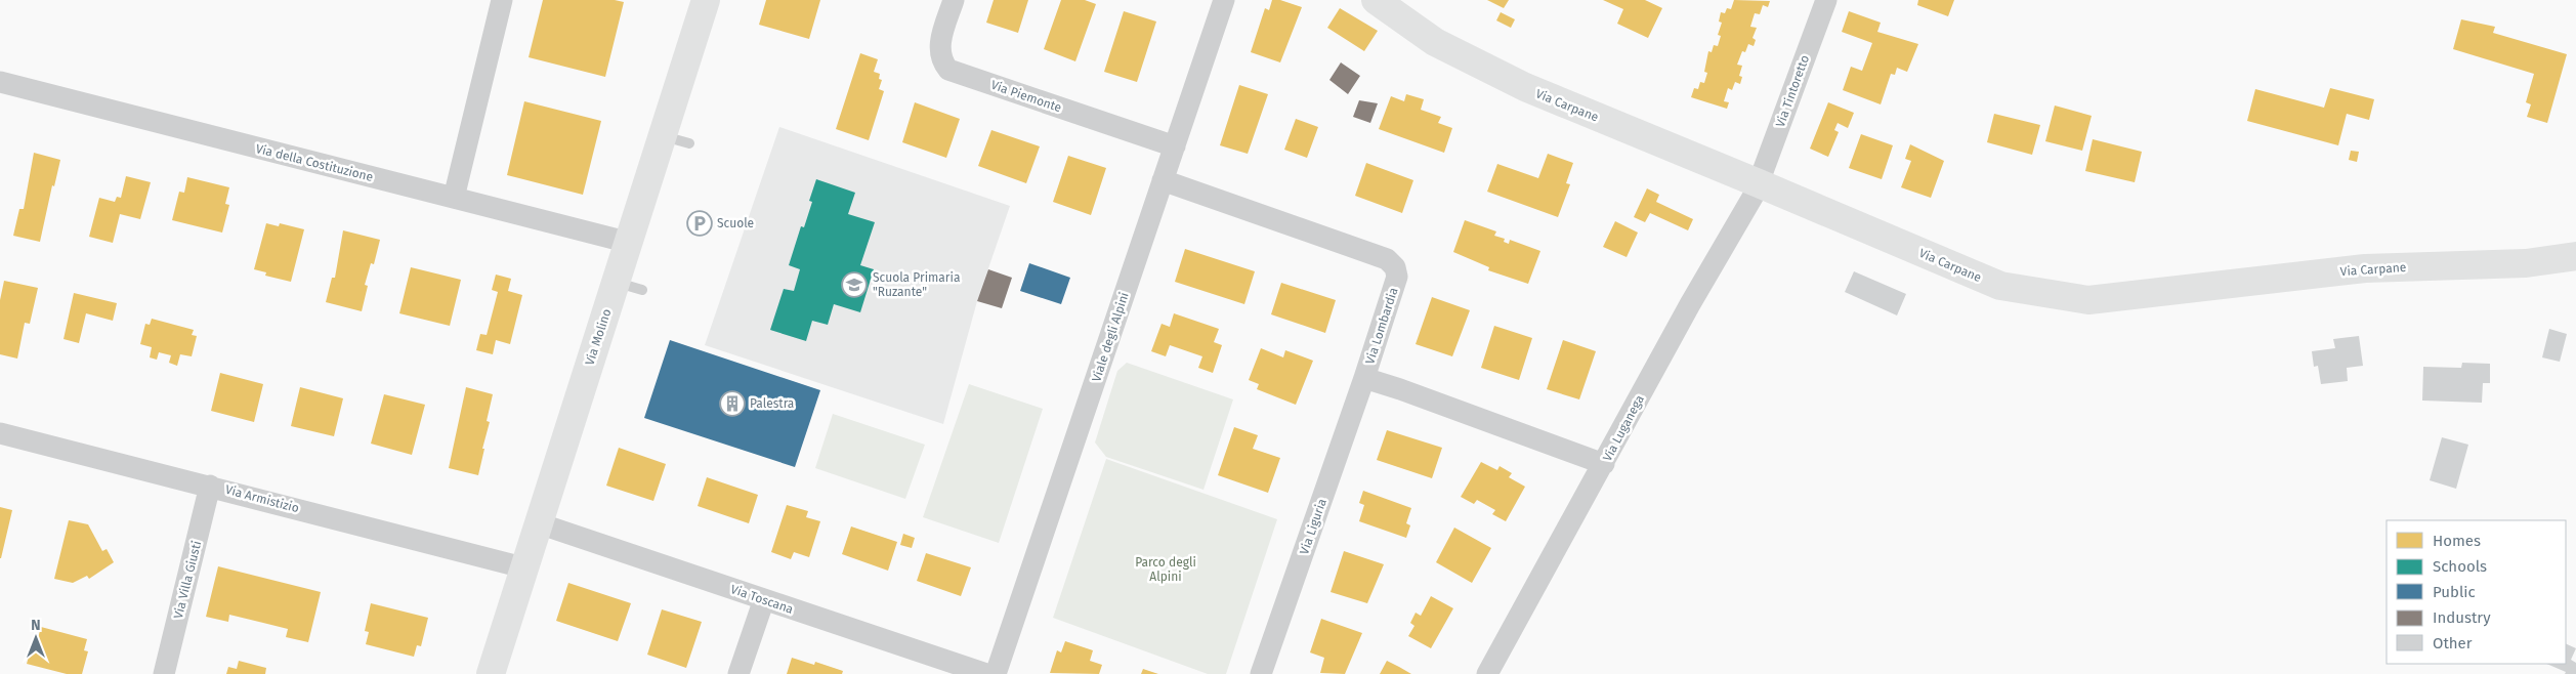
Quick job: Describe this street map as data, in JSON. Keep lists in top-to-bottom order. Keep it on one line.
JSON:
{"streets":{"street":["Via Tintoretto","Via Piemonte","Via Carpane","Via della Costituzione","Via Lombardia","Via Molino","Viale degli Alpini","Via Luganega","Via Armistizio","Via Liguria","Via Villa Giusti","Via Toscana"]},"crossings":[["Via Tintoretto","Via Carpane"],["Via Tintoretto","Via Luganega"],["Via Piemonte","Viale degli Alpini"],["Via Carpane","Via Luganega"],["Via della Costituzione","Via Molino"],["Via Lombardia","Viale degli Alpini"],["Via Lombardia","Via Luganega"],["Via Lombardia","Via Liguria"],["Via Molino","Via Armistizio"],["Via Molino","Via Toscana"],["Via Armistizio","Via Villa Giusti"]],"parks":["Parco degli Alpini"],"places":{"parking":["Scuole"],"school or university":["Scuola Primaria \"Ruzante\""],"building":["Palestra"]},"legend":["Homes","Schools","Public","Industry","Other"],"north":"top"}
